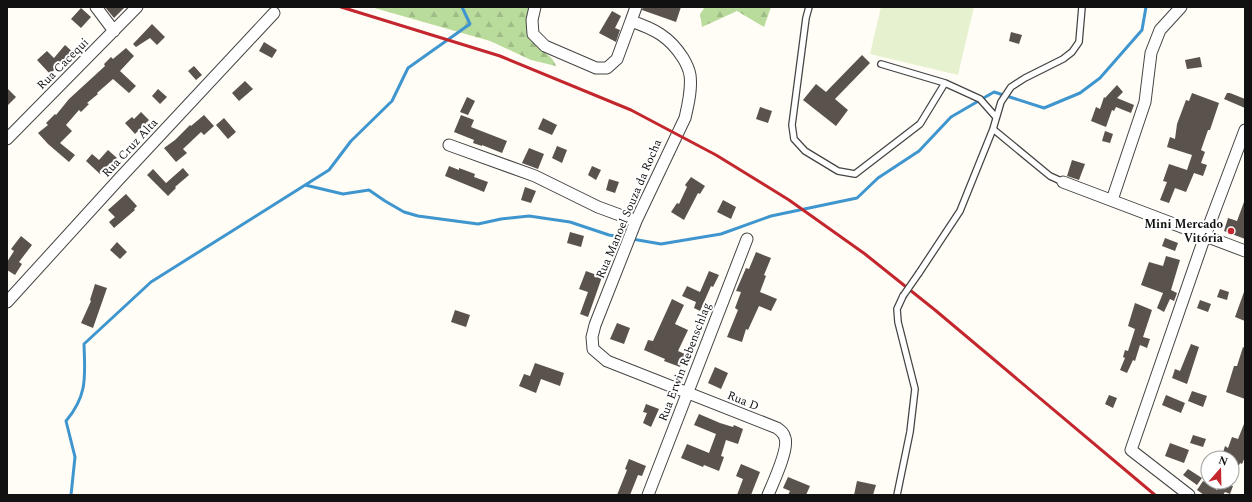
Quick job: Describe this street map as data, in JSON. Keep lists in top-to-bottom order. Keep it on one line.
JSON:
{"streets":{"street":["Rua Cacequi","Rua Cruz Alta","Rua Manoel Souza da Rocha","Rua Erwin Rebenschlag","Rua D"]},"crossings":[["Rua Manoel Souza da Rocha","Rua Erwin Rebenschlag"],["Rua Manoel Souza da Rocha","Rua D"],["Rua Erwin Rebenschlag","Rua D"]],"places":["Mini Mercado Vitória"],"north":"top"}
